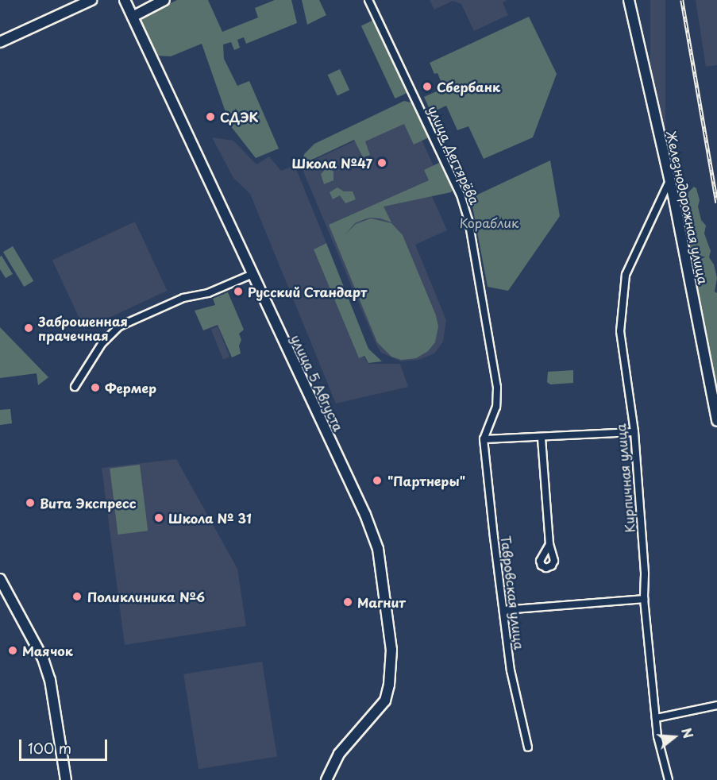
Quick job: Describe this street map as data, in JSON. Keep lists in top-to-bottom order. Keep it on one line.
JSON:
{"streets":{"street":["улица Дегтярёва","Железнодорожная улица","улица 5 Августа","Кирпичная улица","Тавровская улица"]},"crossings":[["улица Дегтярёва","Тавровская улица"],["Железнодорожная улица","Кирпичная улица"]],"parks":["Кораблик"],"places":["Сбербанк","СДЭК","Школа №47","Русский Стандарт","Заброшенная прачечная","Фермер","\"Партнеры\"","Вита Экспресс","Школа № 31","Поликлиника №6","Магнит","Маячок"],"scale_bar":"100 m","north":"right"}
